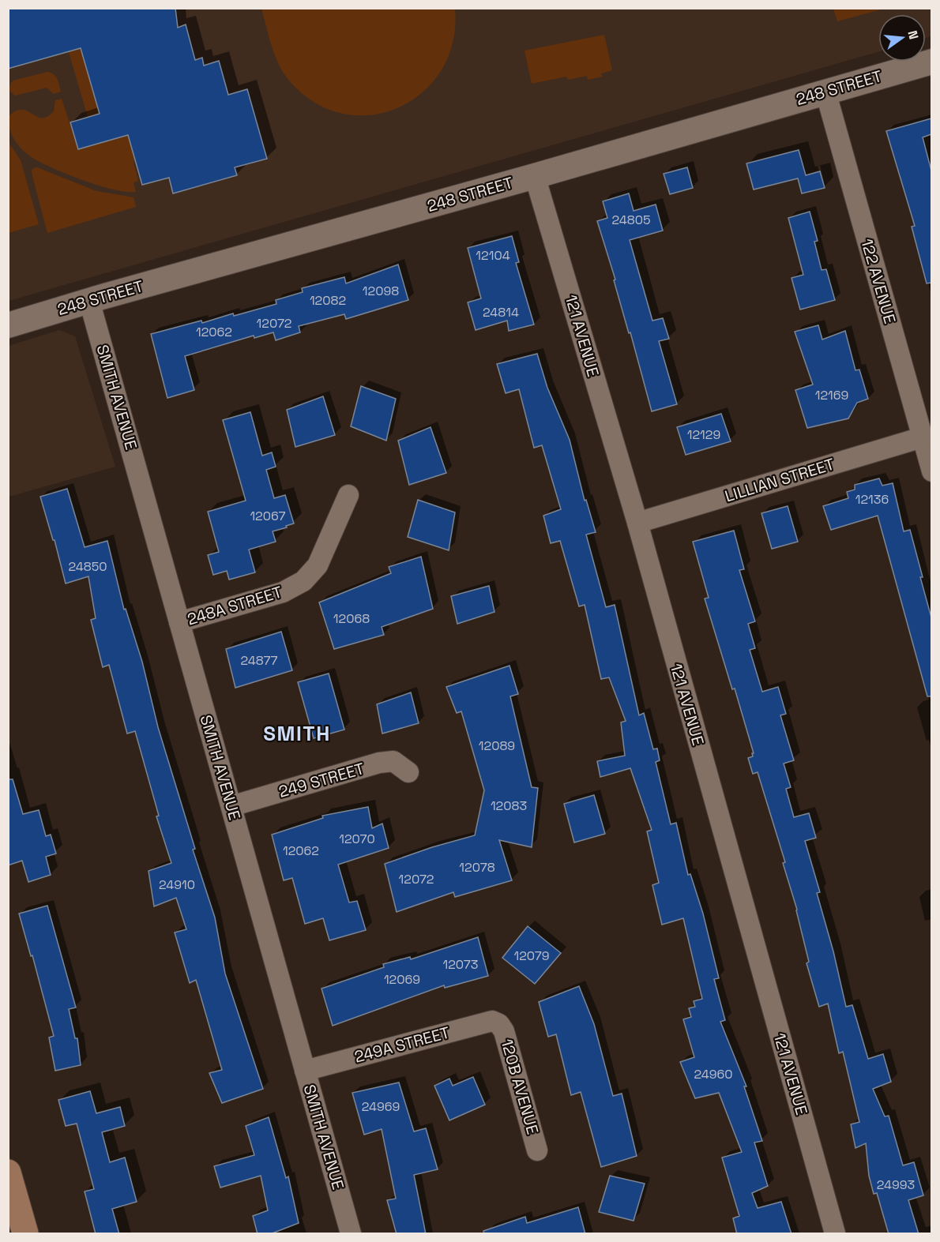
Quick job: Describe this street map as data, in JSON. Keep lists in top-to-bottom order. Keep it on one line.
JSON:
{"streets":{"street":["248 STREET","122 AVENUE","121 AVENUE","SMITH AVENUE","LILLIAN STREET","248A STREET","249 STREET","249A STREET","120B AVENUE"]},"crossings":[["248 STREET","122 AVENUE"],["248 STREET","121 AVENUE"],["248 STREET","SMITH AVENUE"],["122 AVENUE","LILLIAN STREET"],["121 AVENUE","LILLIAN STREET"],["SMITH AVENUE","248A STREET"],["SMITH AVENUE","249 STREET"],["SMITH AVENUE","249A STREET"],["249A STREET","120B AVENUE"]],"districts":["SMITH"],"house_numbers":["24805","12104","12098","12082","24814","12072","12062","12169","12129","12136","12067","24850","12068","24877","12089","12083","12070","12062","12078","12072","24910","12079","12073","12069","24960","24969","24993"],"north":"right"}
